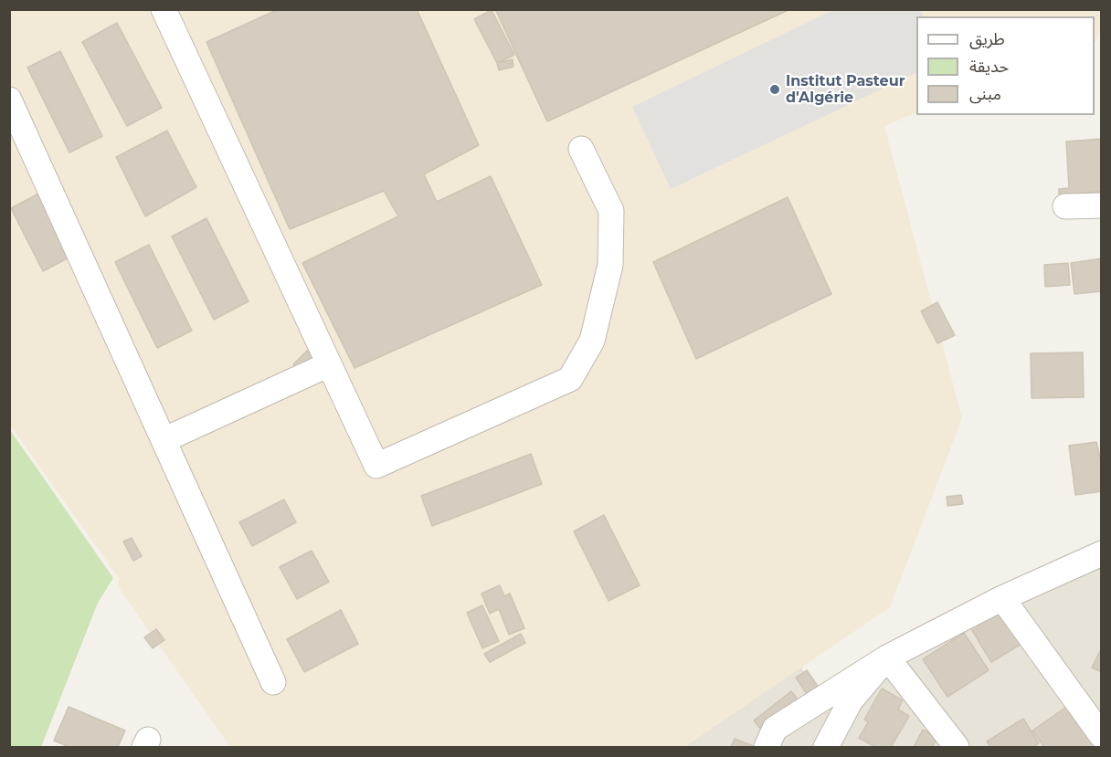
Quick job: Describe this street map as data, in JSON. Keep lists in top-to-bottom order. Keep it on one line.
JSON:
{"places":["Institut Pasteur d'Algérie"],"legend":["طريق","حديقة","مبنى"]}
